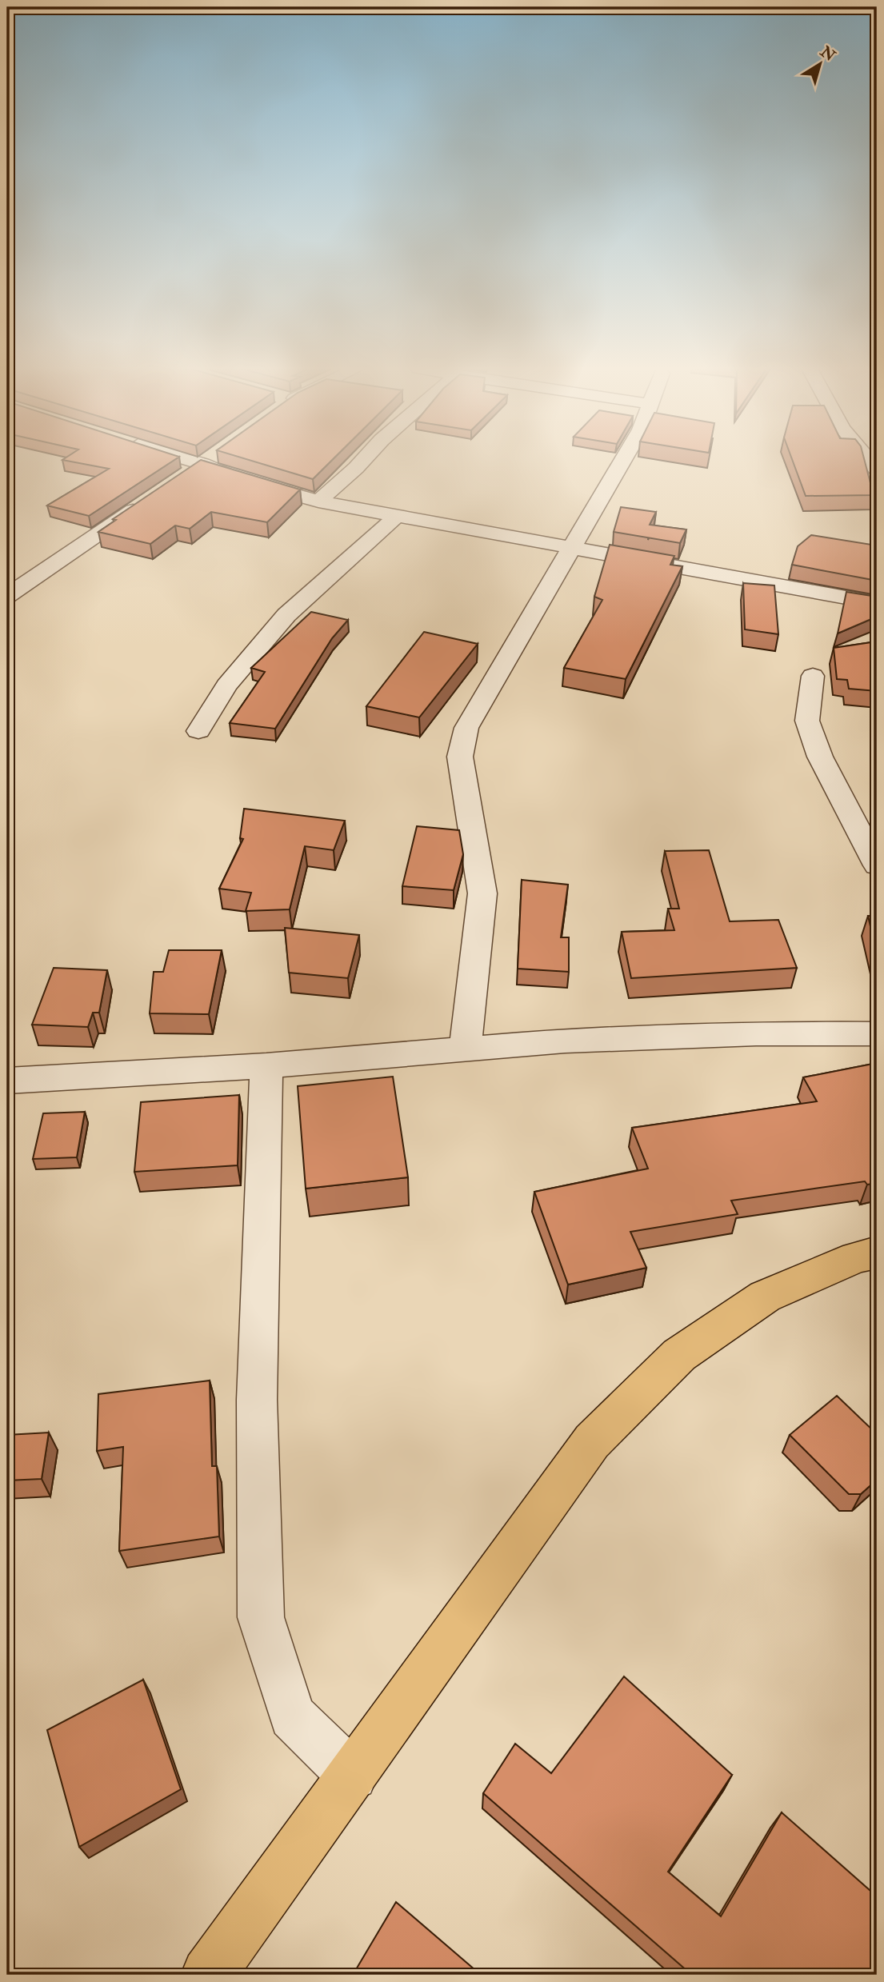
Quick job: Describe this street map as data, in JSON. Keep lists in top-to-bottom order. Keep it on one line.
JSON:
{"north":"top right"}
